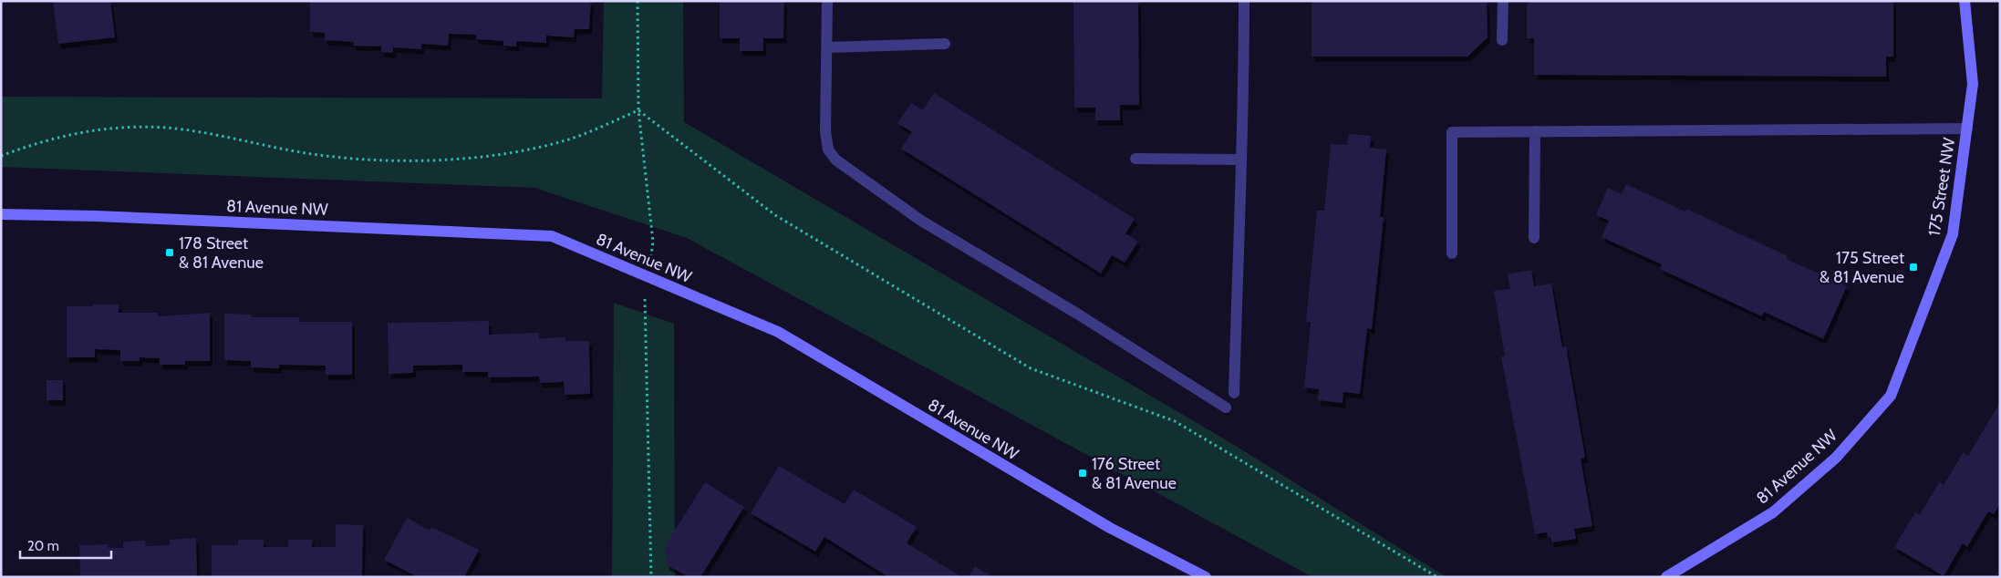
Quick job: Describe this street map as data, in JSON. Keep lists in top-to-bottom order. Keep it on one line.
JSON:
{"streets":{"street":["175 Street NW","81 Avenue NW"]},"crossings":[["175 Street NW","81 Avenue NW"]],"places":{"transit":["178 Street & 81 Avenue","175 Street & 81 Avenue","176 Street & 81 Avenue"]},"scale_bar":"20 m"}
